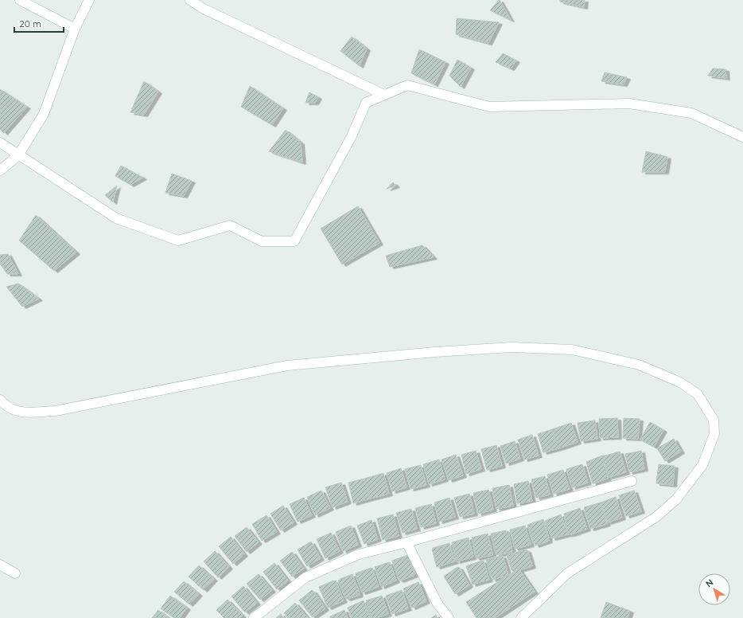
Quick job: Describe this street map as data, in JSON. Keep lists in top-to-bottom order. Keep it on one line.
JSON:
{"scale_bar":"20 m","north":"top left"}
